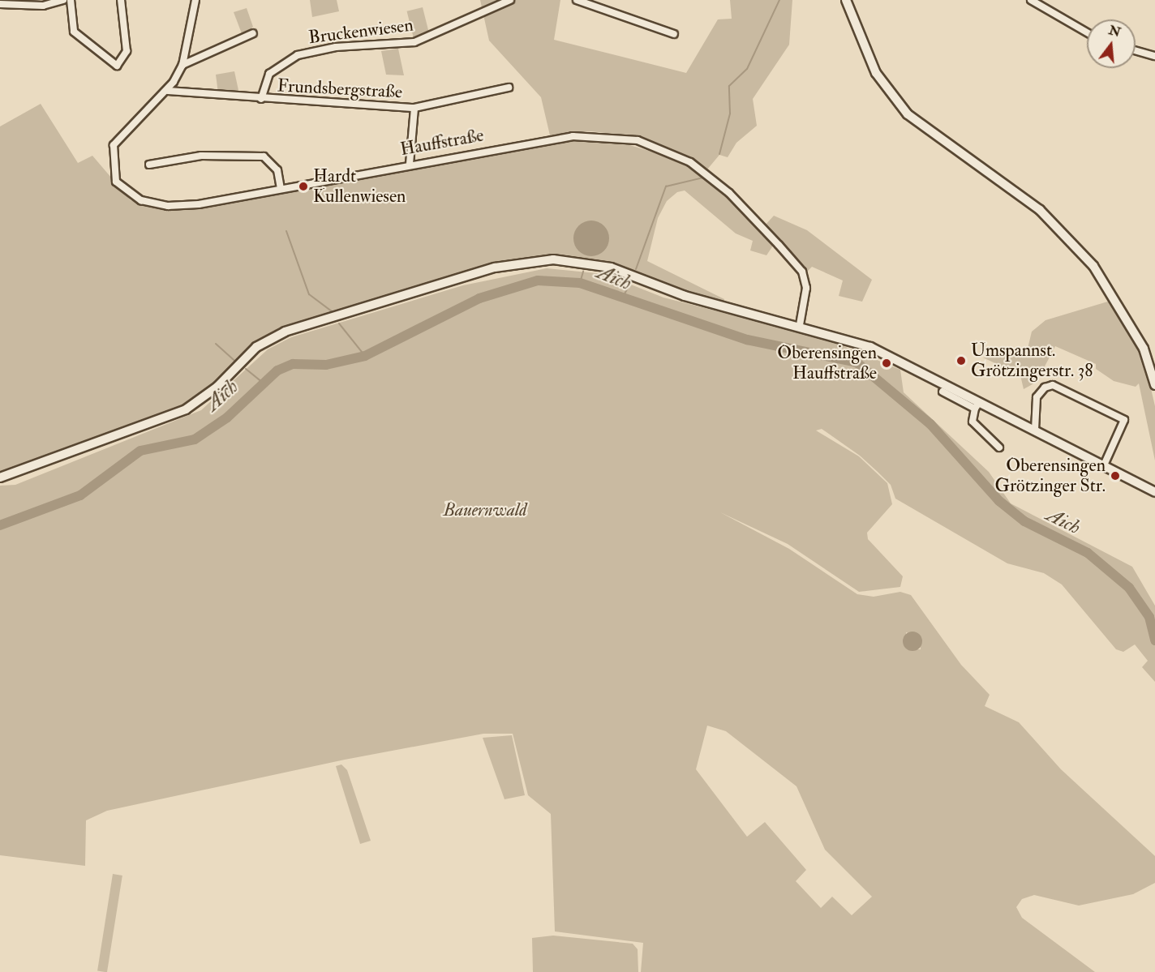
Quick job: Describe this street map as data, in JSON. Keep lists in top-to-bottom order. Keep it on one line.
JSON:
{"streets":{"street":["Bruckenwiesen","Frundsbergstraße","Hauffstraße"]},"crossings":[["Bruckenwiesen","Frundsbergstraße"],["Frundsbergstraße","Hauffstraße"]],"water":["Aich"],"parks":["Bauernwald"],"places":["Hardt Kullenwiesen","Umspannst. Grötzingerstr. 38","Oberensingen Hauffstraße","Oberensingen Grötzinger Str."],"north":"top"}
